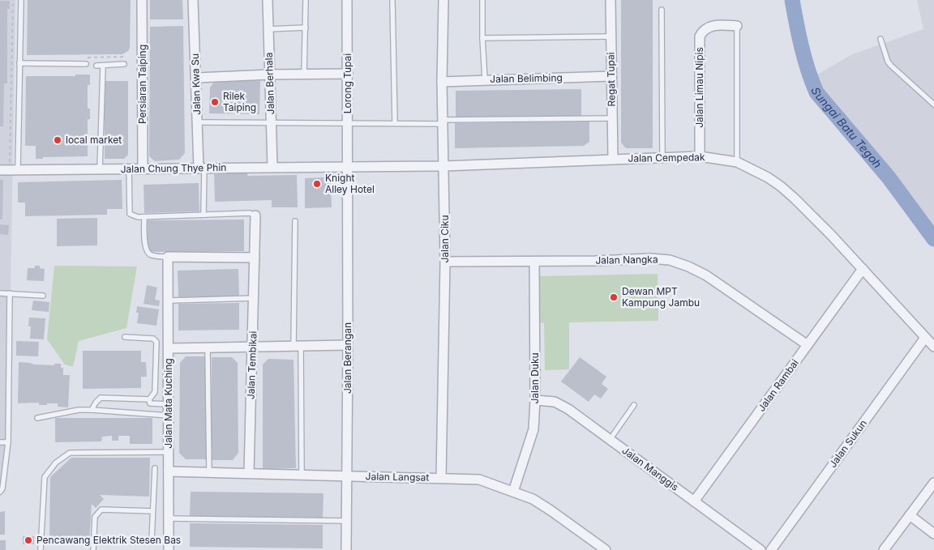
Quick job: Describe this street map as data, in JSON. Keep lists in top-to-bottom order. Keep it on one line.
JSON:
{"streets":{"street":["Jalan Belimbing","Regat Tupai","Jalan Berhala","Lorong Tupai","Persiaran Taiping","Jalan Kwa Su","Jalan Limau Nipis","Jalan Cempedak","Jalan Chung Thye Phin","Jalan Ciku","Jalan Nangka","Jalan Berangan","Jalan Tembikai","Jalan Duku","Jalan Rambai","Jalan Mata Kuching","Jalan Sukun","Jalan Manggis","Jalan Langsat"]},"crossings":[["Jalan Belimbing","Regat Tupai"],["Jalan Belimbing","Jalan Ciku"],["Regat Tupai","Jalan Cempedak"],["Jalan Berhala","Jalan Chung Thye Phin"],["Lorong Tupai","Jalan Cempedak"],["Lorong Tupai","Jalan Chung Thye Phin"],["Lorong Tupai","Jalan Berangan"],["Persiaran Taiping","Jalan Chung Thye Phin"],["Jalan Kwa Su","Jalan Chung Thye Phin"],["Jalan Limau Nipis","Jalan Cempedak"],["Jalan Cempedak","Jalan Chung Thye Phin"],["Jalan Cempedak","Jalan Ciku"],["Jalan Cempedak","Jalan Berangan"],["Jalan Cempedak","Jalan Rambai"],["Jalan Cempedak","Jalan Sukun"],["Jalan Chung Thye Phin","Jalan Berangan"],["Jalan Ciku","Jalan Nangka"],["Jalan Ciku","Jalan Langsat"],["Jalan Nangka","Jalan Duku"],["Jalan Nangka","Jalan Rambai"],["Jalan Berangan","Jalan Langsat"],["Jalan Tembikai","Jalan Langsat"],["Jalan Duku","Jalan Manggis"],["Jalan Duku","Jalan Langsat"],["Jalan Rambai","Jalan Manggis"],["Jalan Mata Kuching","Jalan Langsat"]],"water":["Sungai Batu Tegoh"],"places":["Rilek Taiping","local market","Knight Alley Hotel","Dewan MPT Kampung Jambu","Pencawang Elektrik Stesen Bas"]}
